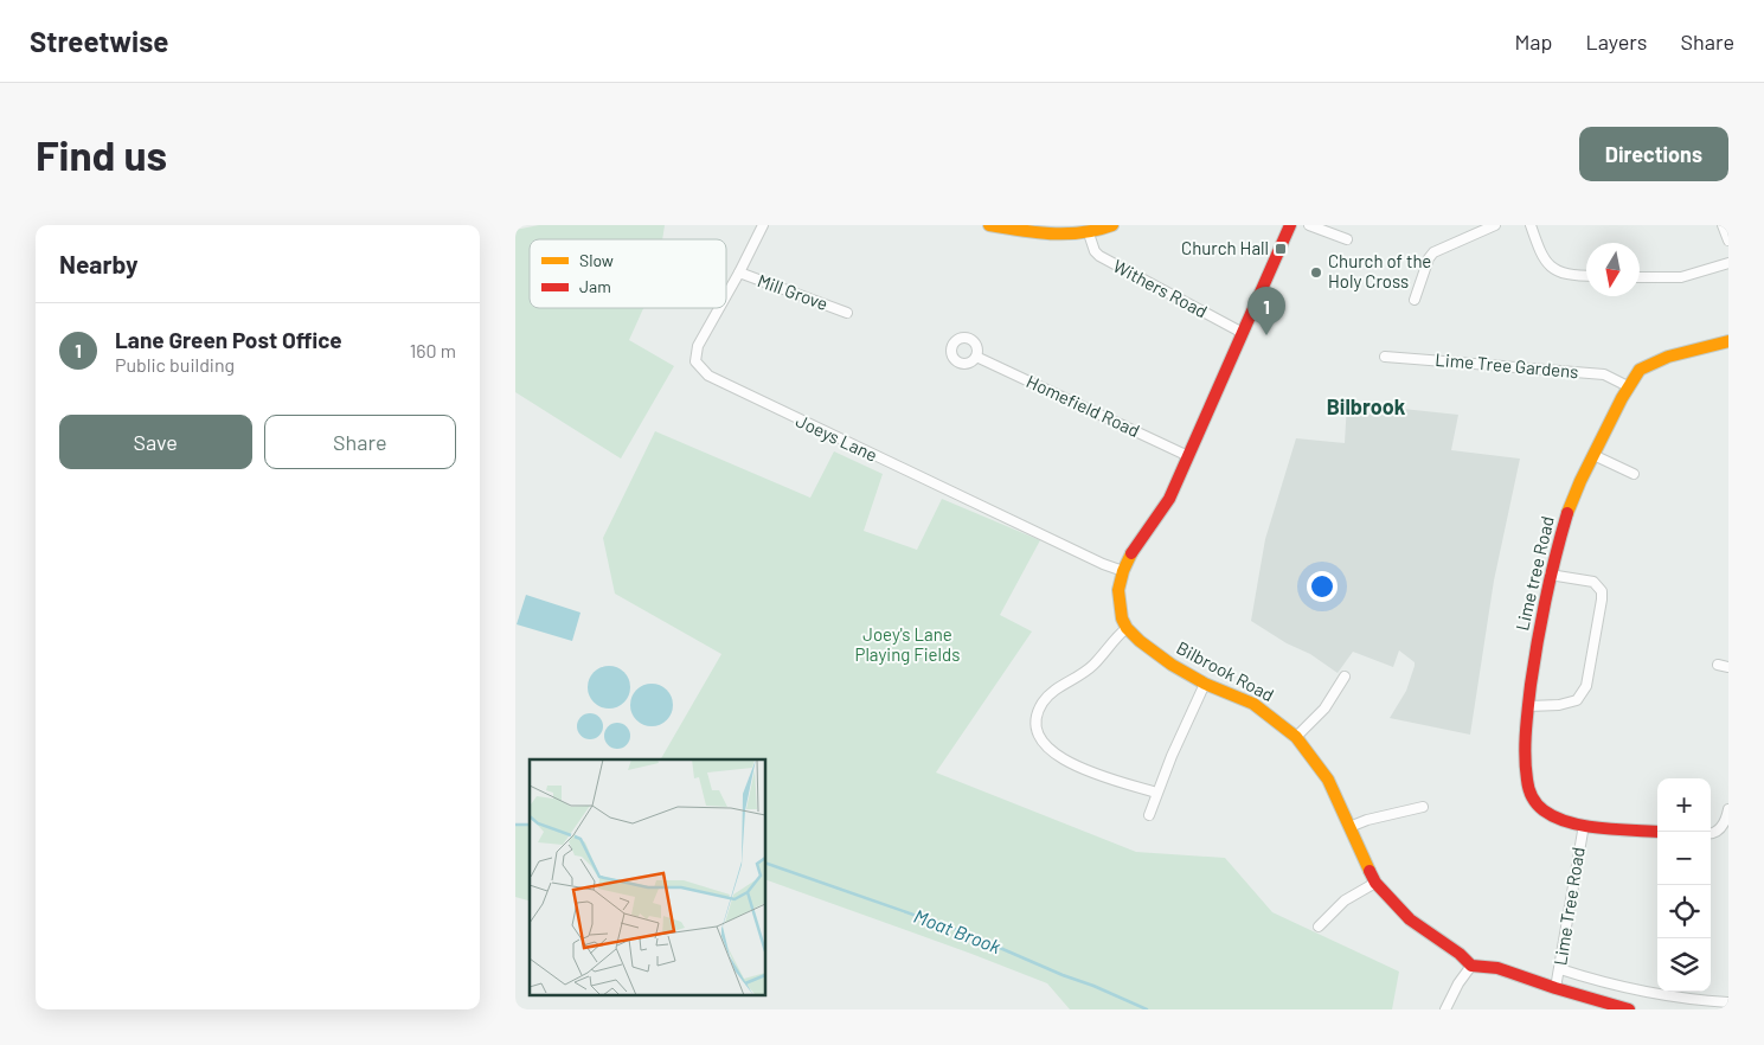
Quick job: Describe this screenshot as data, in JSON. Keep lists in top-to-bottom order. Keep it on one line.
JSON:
{"streets":{"street":["Withers Road","Mill Grove","Lime Tree Gardens","Homefield Road","Joeys Lane","Lime tree Road","Bilbrook Road","Lime Tree Road"]},"crossings":[["Mill Grove","Joeys Lane"],["Lime Tree Gardens","Lime tree Road"],["Lime tree Road","Lime Tree Road"]],"districts":["Bilbrook"],"water":["Moat Brook"],"parks":["Joey's Lane Playing Fields"],"places":{"transit":["Church Hall"],"other":["Church of the Holy Cross"]},"legend":["Slow","Jam"],"north":"bottom","page":{"header":"Streetwise","nav":["Map","Layers","Share"],"buttons":["Directions",["Save","Share"]],"title":"Find us","heading":"Nearby","pins":"1","list":[{"mark":"1","name":"Lane Green Post Office","note":"Public building","value":"160 m"}],"map_buttons":["+","−"]}}
